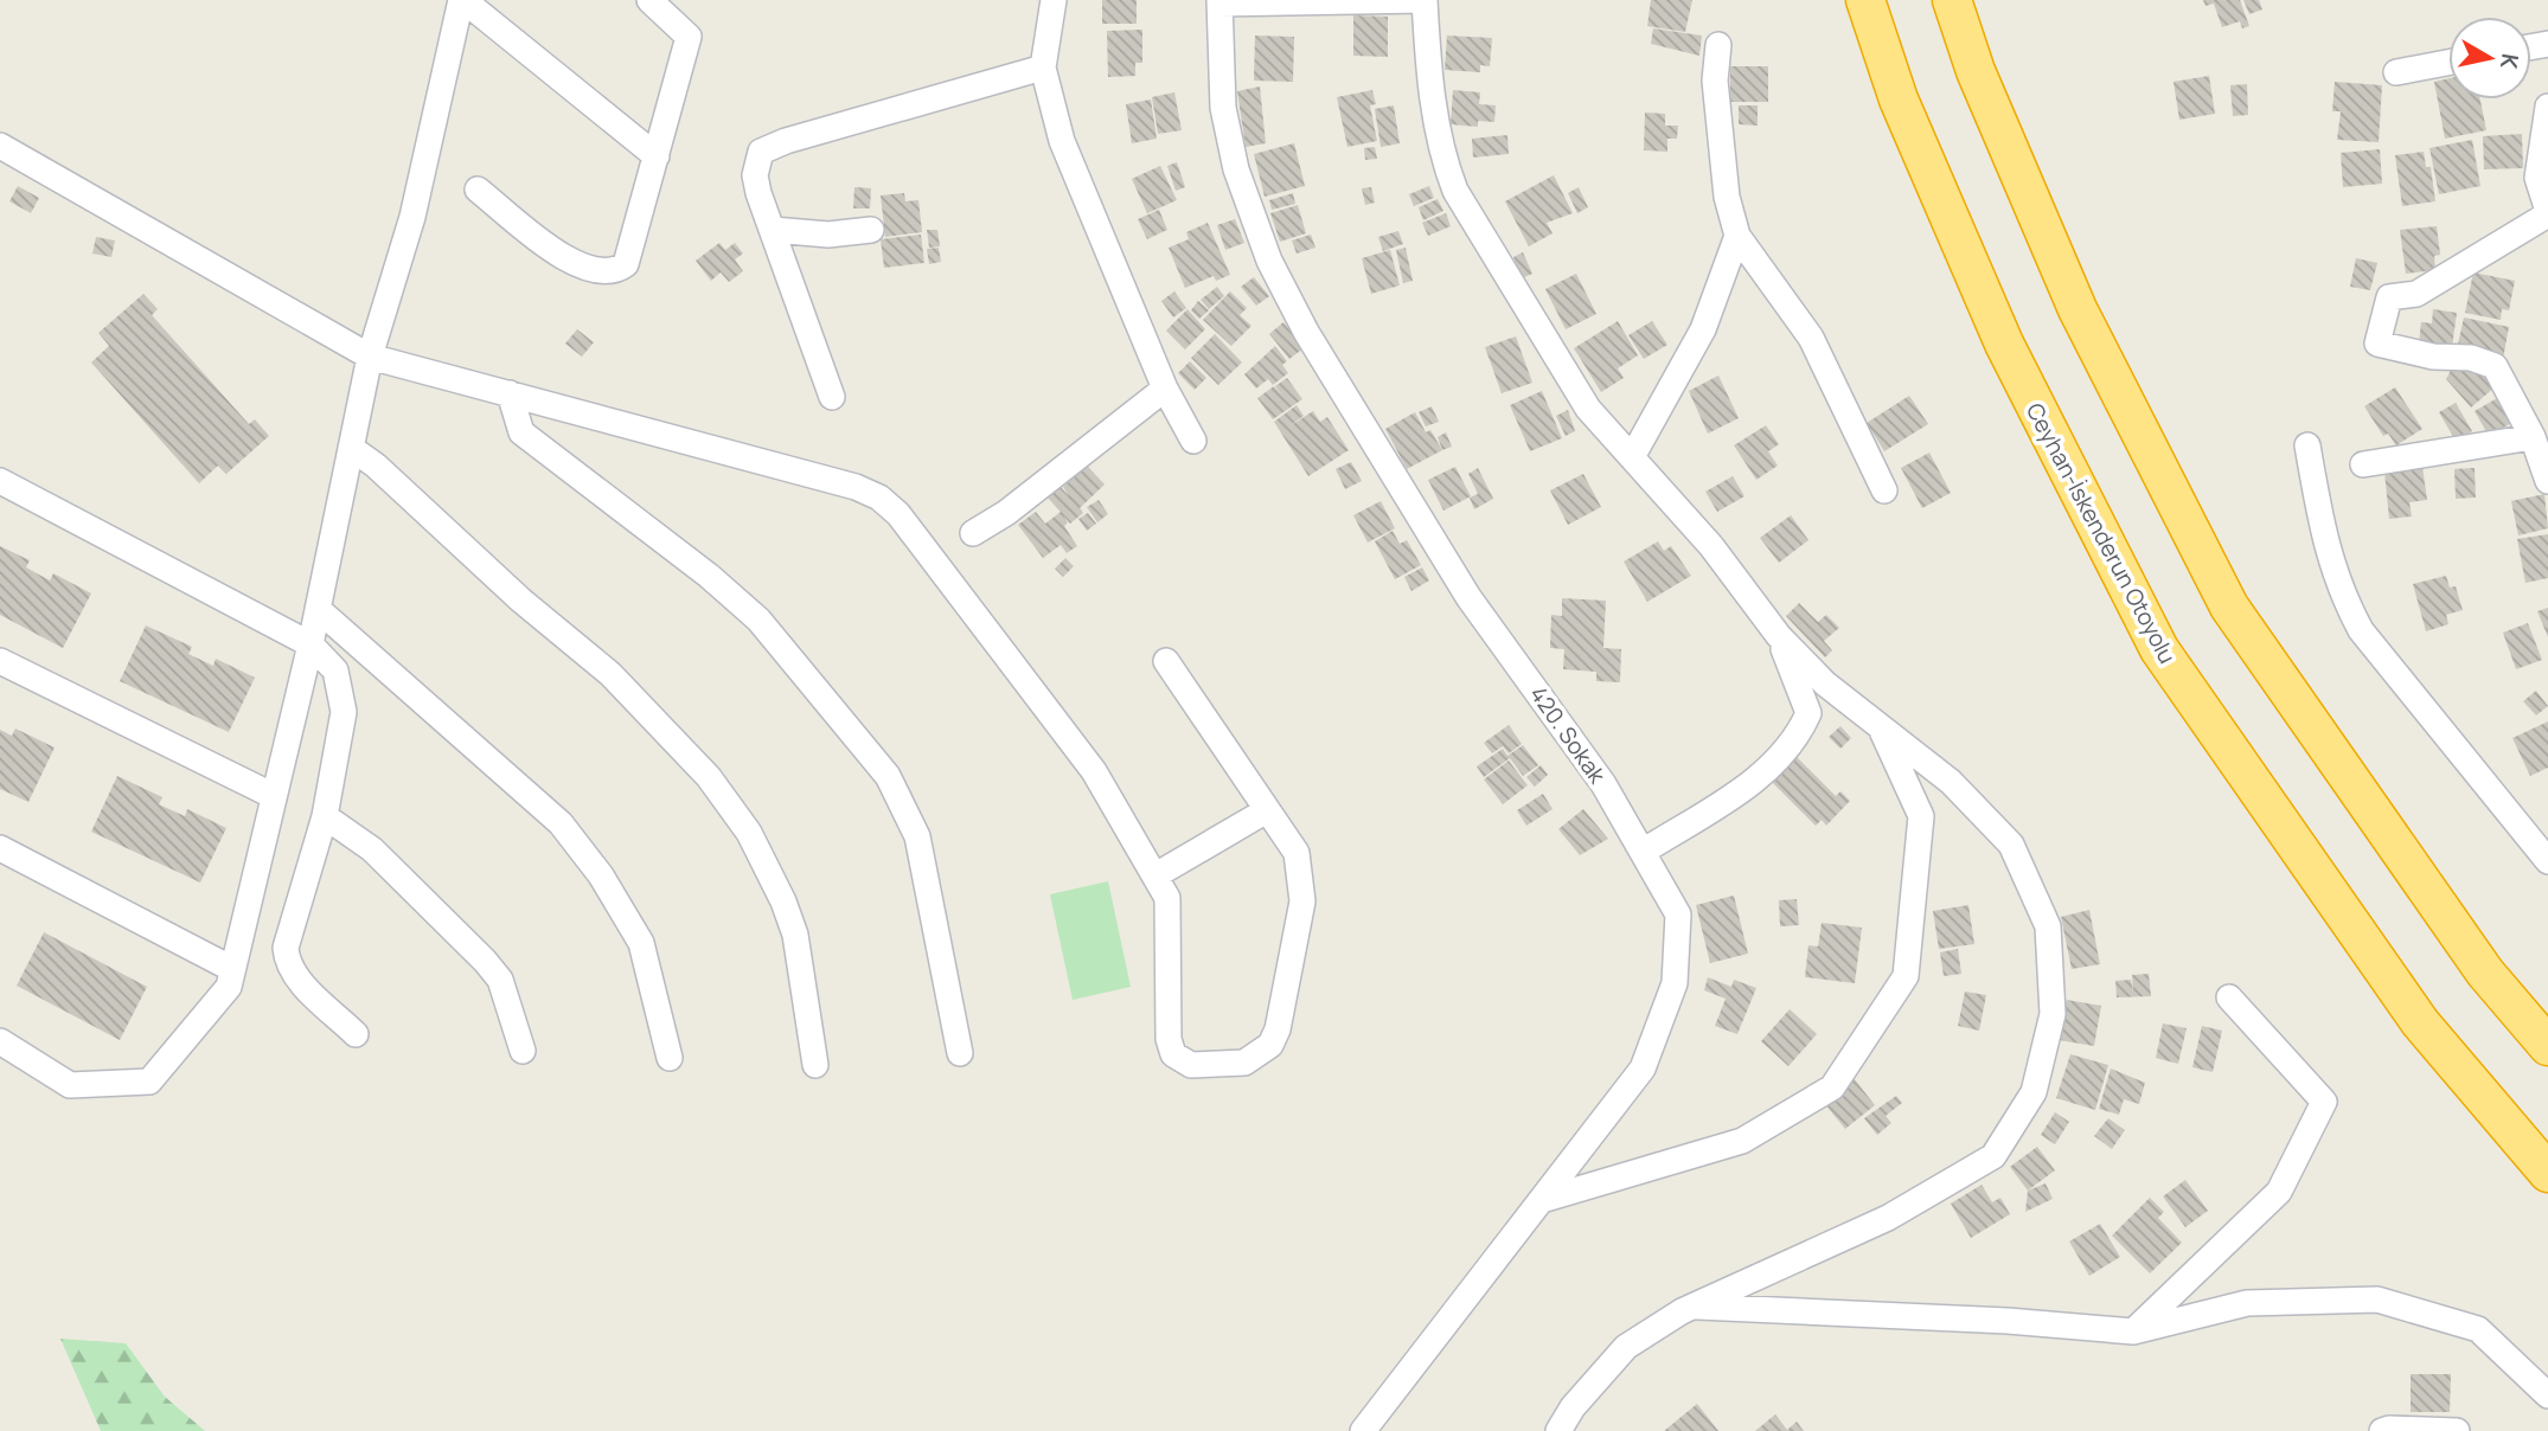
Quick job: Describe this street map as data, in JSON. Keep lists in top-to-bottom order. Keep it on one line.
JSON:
{"streets":{"highway":["Ceyhan-İskenderun Otoyolu"],"street":["420. Sokak"]},"north":"right"}
